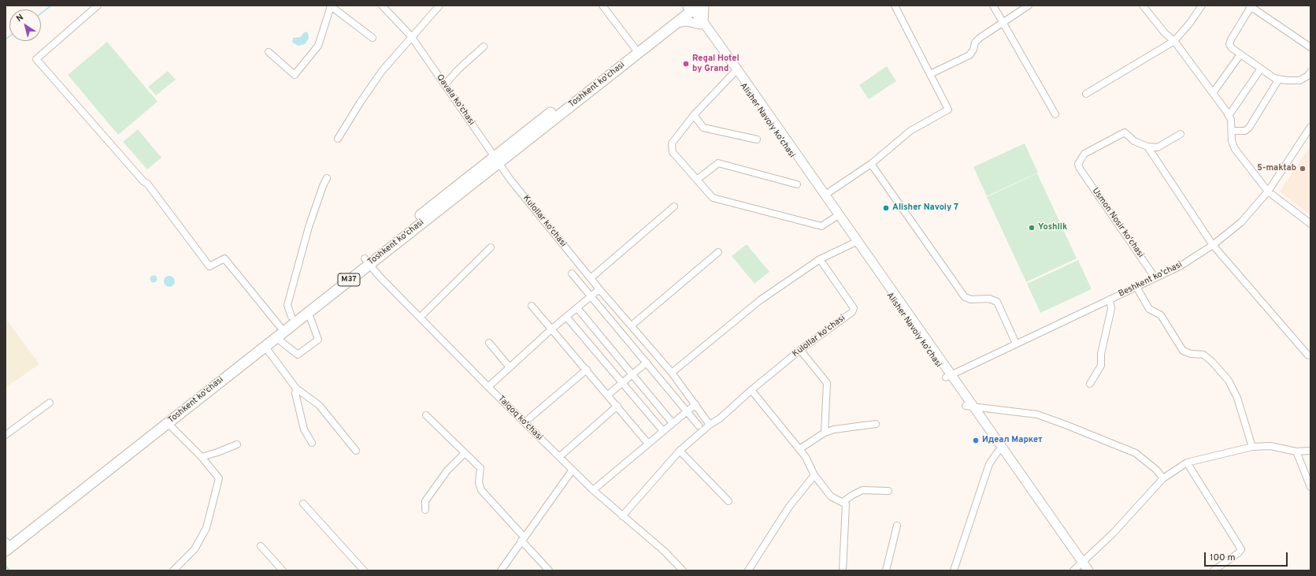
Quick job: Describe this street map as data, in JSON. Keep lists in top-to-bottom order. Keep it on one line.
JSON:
{"streets":{"highway":["Toshkent ko'chasi","M37"],"main road":["Alisher Navoiy ko'chasi"],"street":["Qavala ko'chasi","Kulollar ko'chasi","Usmon Nosir ko'chasi","Beshkent ko'chasi","Talqoq ko'chasi"]},"crossings":[["Toshkent ko'chasi","Qavala ko'chasi"],["Toshkent ko'chasi","Alisher Navoiy ko'chasi"],["Toshkent ko'chasi","Kulollar ko'chasi"],["Toshkent ko'chasi","Talqoq ko'chasi"],["Qavala ko'chasi","Kulollar ko'chasi"],["Alisher Navoiy ko'chasi","Beshkent ko'chasi"],["Kulollar ko'chasi","Talqoq ko'chasi"],["Usmon Nosir ko'chasi","Beshkent ko'chasi"]],"places":["Regal Hotel by Grand","5-maktab","Alisher Navoiy 7","Yoshlik","Идеал Маркет"],"scale_bar":"100 m","north":"top left"}
